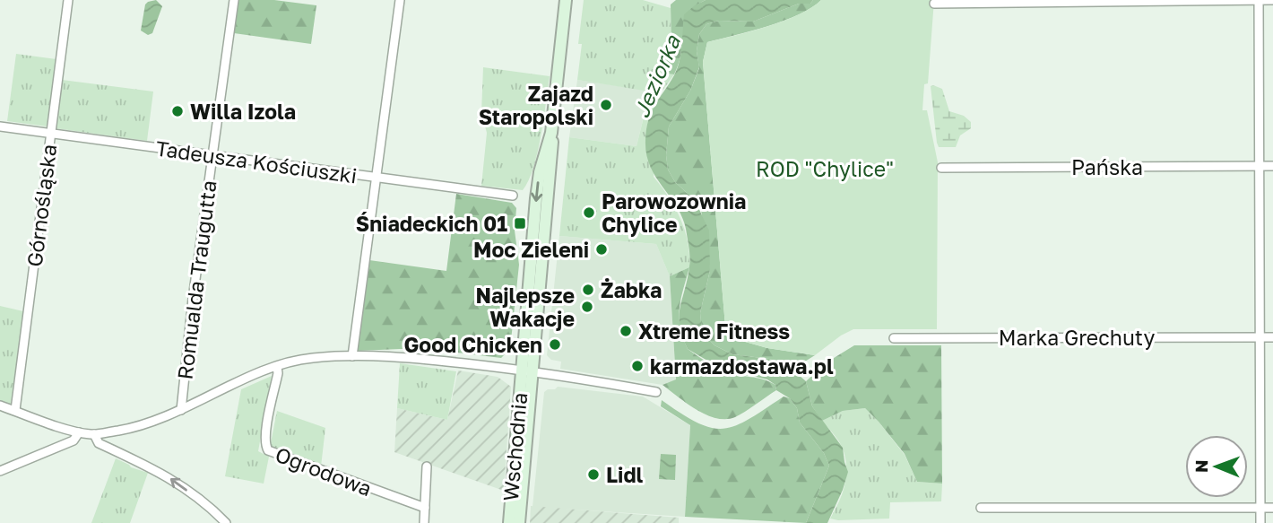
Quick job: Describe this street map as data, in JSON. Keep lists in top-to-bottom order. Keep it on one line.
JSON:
{"streets":{"main road":["Wschodnia"],"street":["Tadeusza Kościuszki","Pańska","Górnośląska","Romualda Traugutta","Marka Grechuty","Ogrodowa"]},"crossings":[["Tadeusza Kościuszki","Górnośląska"],["Tadeusza Kościuszki","Romualda Traugutta"]],"water":["Jeziorka"],"parks":["ROD \"Chylice\""],"places":{"other":["Zajazd Staropolski","Willa Izola","Parowozownia Chylice","Moc Zieleni","Żabka","Najlepsze Wakacje","Xtreme Fitness","Good Chicken","karmazdostawa.pl","Lidl"],"transit":["Śniadeckich 01"]},"north":"left"}
